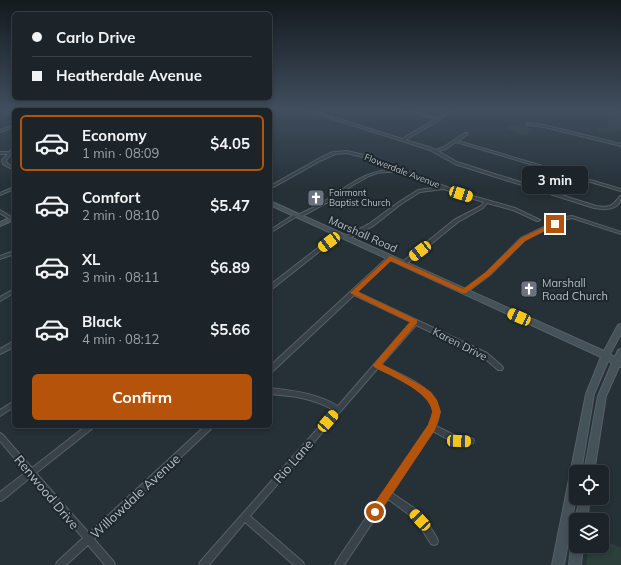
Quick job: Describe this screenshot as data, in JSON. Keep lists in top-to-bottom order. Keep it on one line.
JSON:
{"streets":{"street":["Flowerdale Avenue","Marshall Road","Karen Drive","Rio Lane","Renwood Drive","Willowdale Avenue"]},"crossings":[["Karen Drive","Rio Lane"],["Renwood Drive","Willowdale Avenue"]],"places":{"church":["Fairmont Baptist Church","Marshall Road Church"]},"page":{"banner":["Carlo Drive","Heatherdale Avenue"],"list":[{"name":"Economy","note":"1 min · 08:09","value":"$4.05"},{"name":"Comfort","note":"2 min · 08:10","value":"$5.47"},{"name":"XL","note":"3 min · 08:11","value":"$6.89"},{"name":"Black","note":"4 min · 08:12","value":"$5.66"}],"bubble":"3 min","buttons":"Confirm"}}
